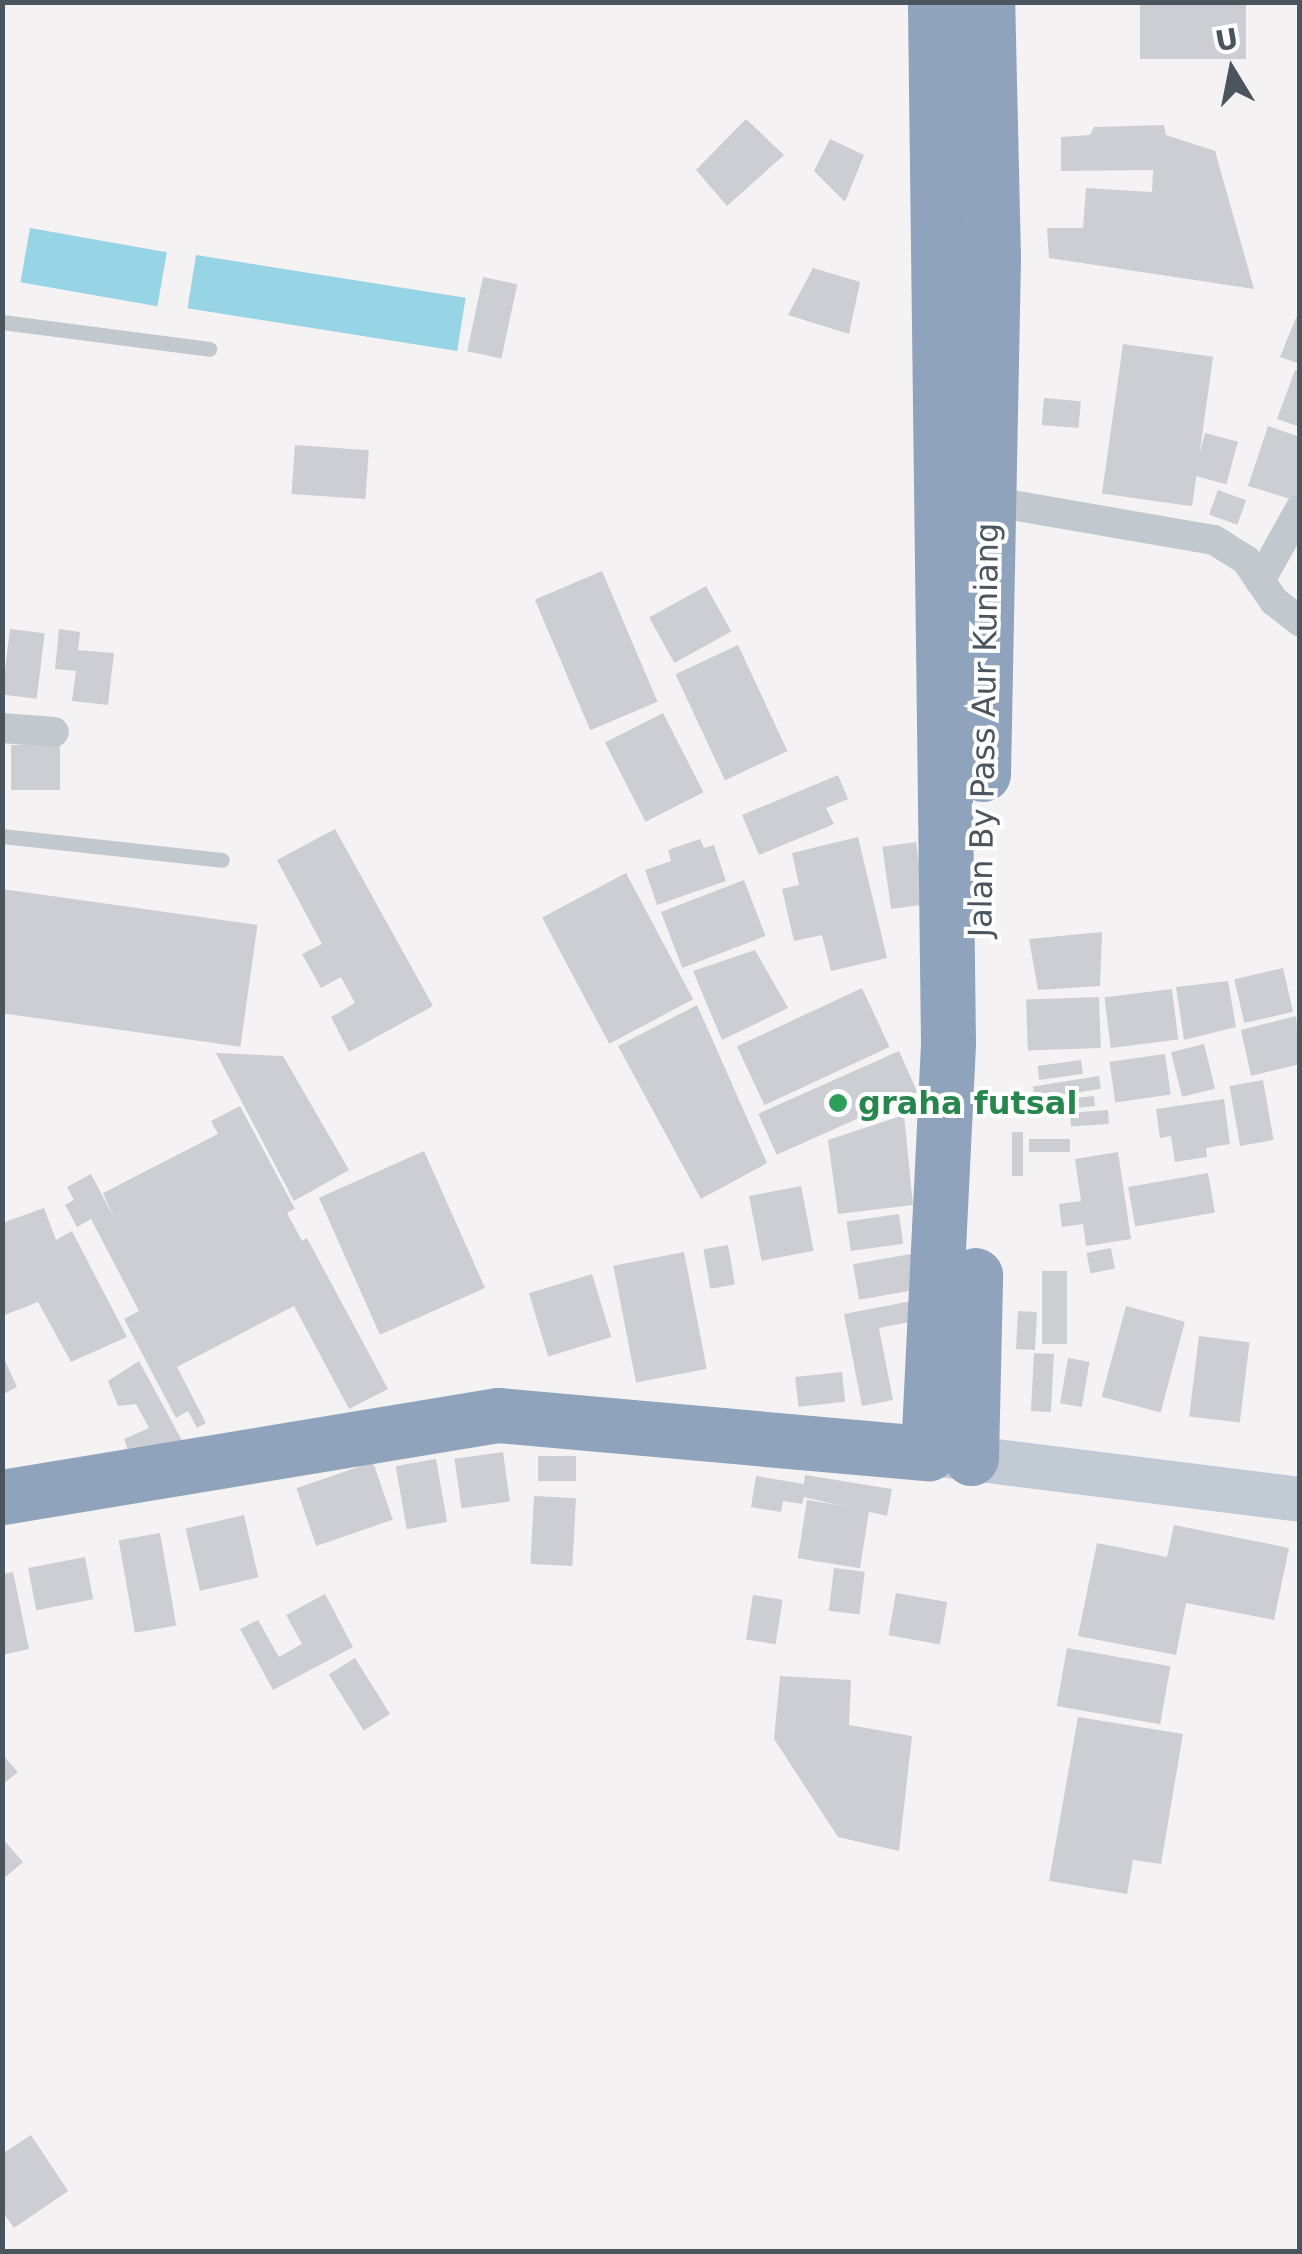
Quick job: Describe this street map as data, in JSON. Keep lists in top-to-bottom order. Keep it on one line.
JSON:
{"streets":{"highway":["Jalan By Pass Aur Kuniang"]},"places":["graha futsal"],"north":"top"}
